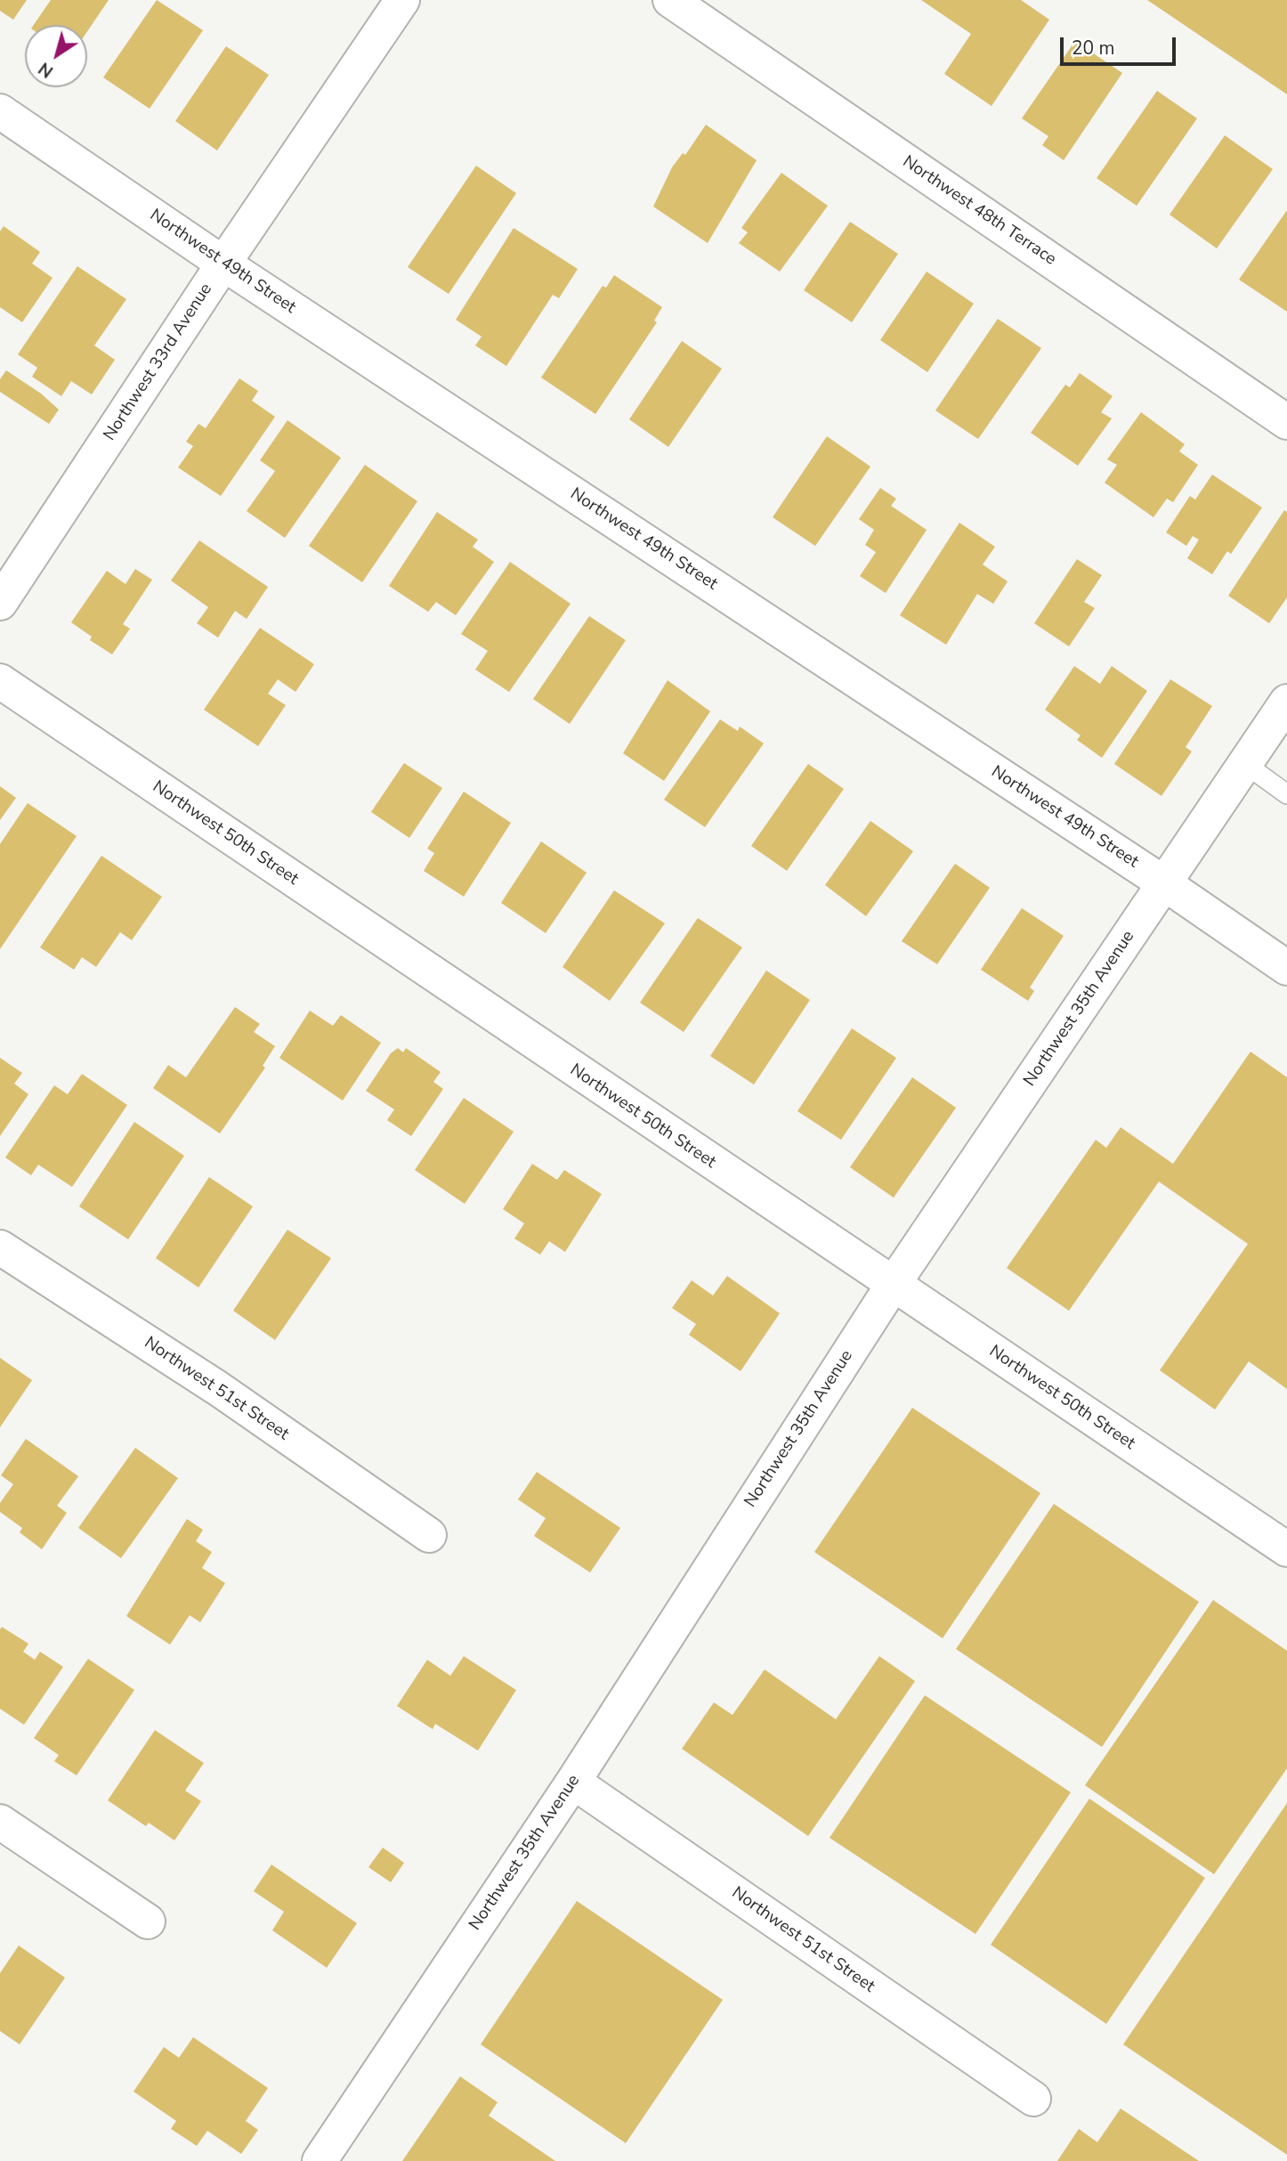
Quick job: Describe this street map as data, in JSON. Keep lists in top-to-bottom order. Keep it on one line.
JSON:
{"streets":{"street":["Northwest 48th Terrace","Northwest 49th Street","Northwest 33rd Avenue","Northwest 50th Street","Northwest 35th Avenue","Northwest 51st Street"]},"crossings":[["Northwest 49th Street","Northwest 33rd Avenue"],["Northwest 49th Street","Northwest 35th Avenue"],["Northwest 50th Street","Northwest 35th Avenue"],["Northwest 35th Avenue","Northwest 51st Street"]],"scale_bar":"20 m","north":"bottom left"}
